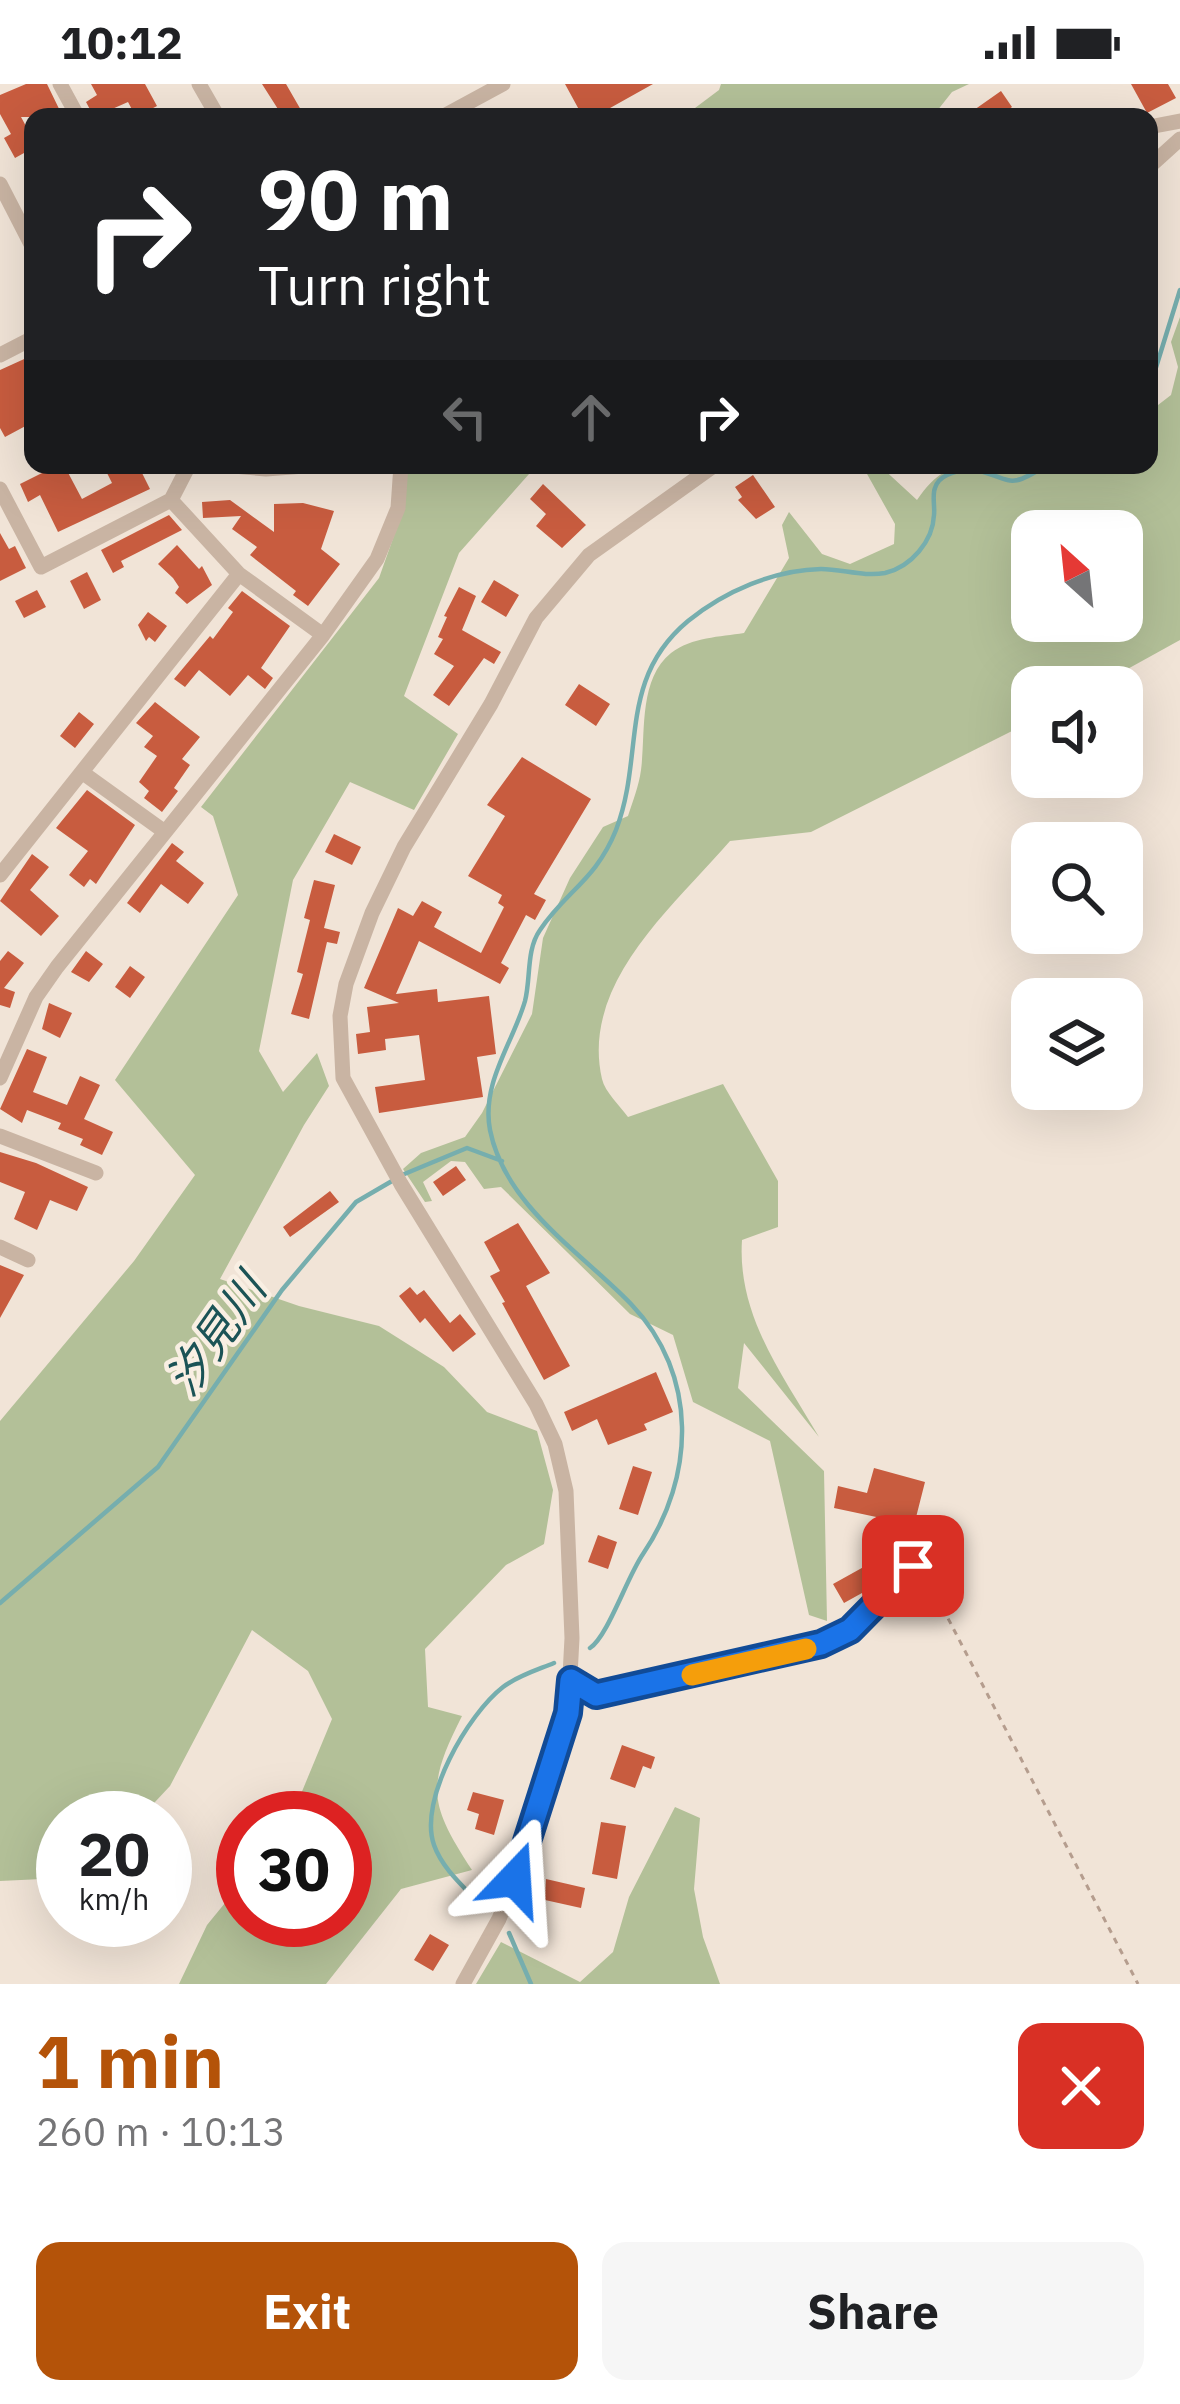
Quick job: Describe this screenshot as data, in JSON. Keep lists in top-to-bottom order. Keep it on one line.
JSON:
{"water":["汐見川"],"north":"top left","page":{"status":"10:12","turn":["90 m","Turn right"],"speed":"20 km/h","limit":"30","heading":["1 min","260 m · 10:13"],"buttons":["Exit","Share"]}}
